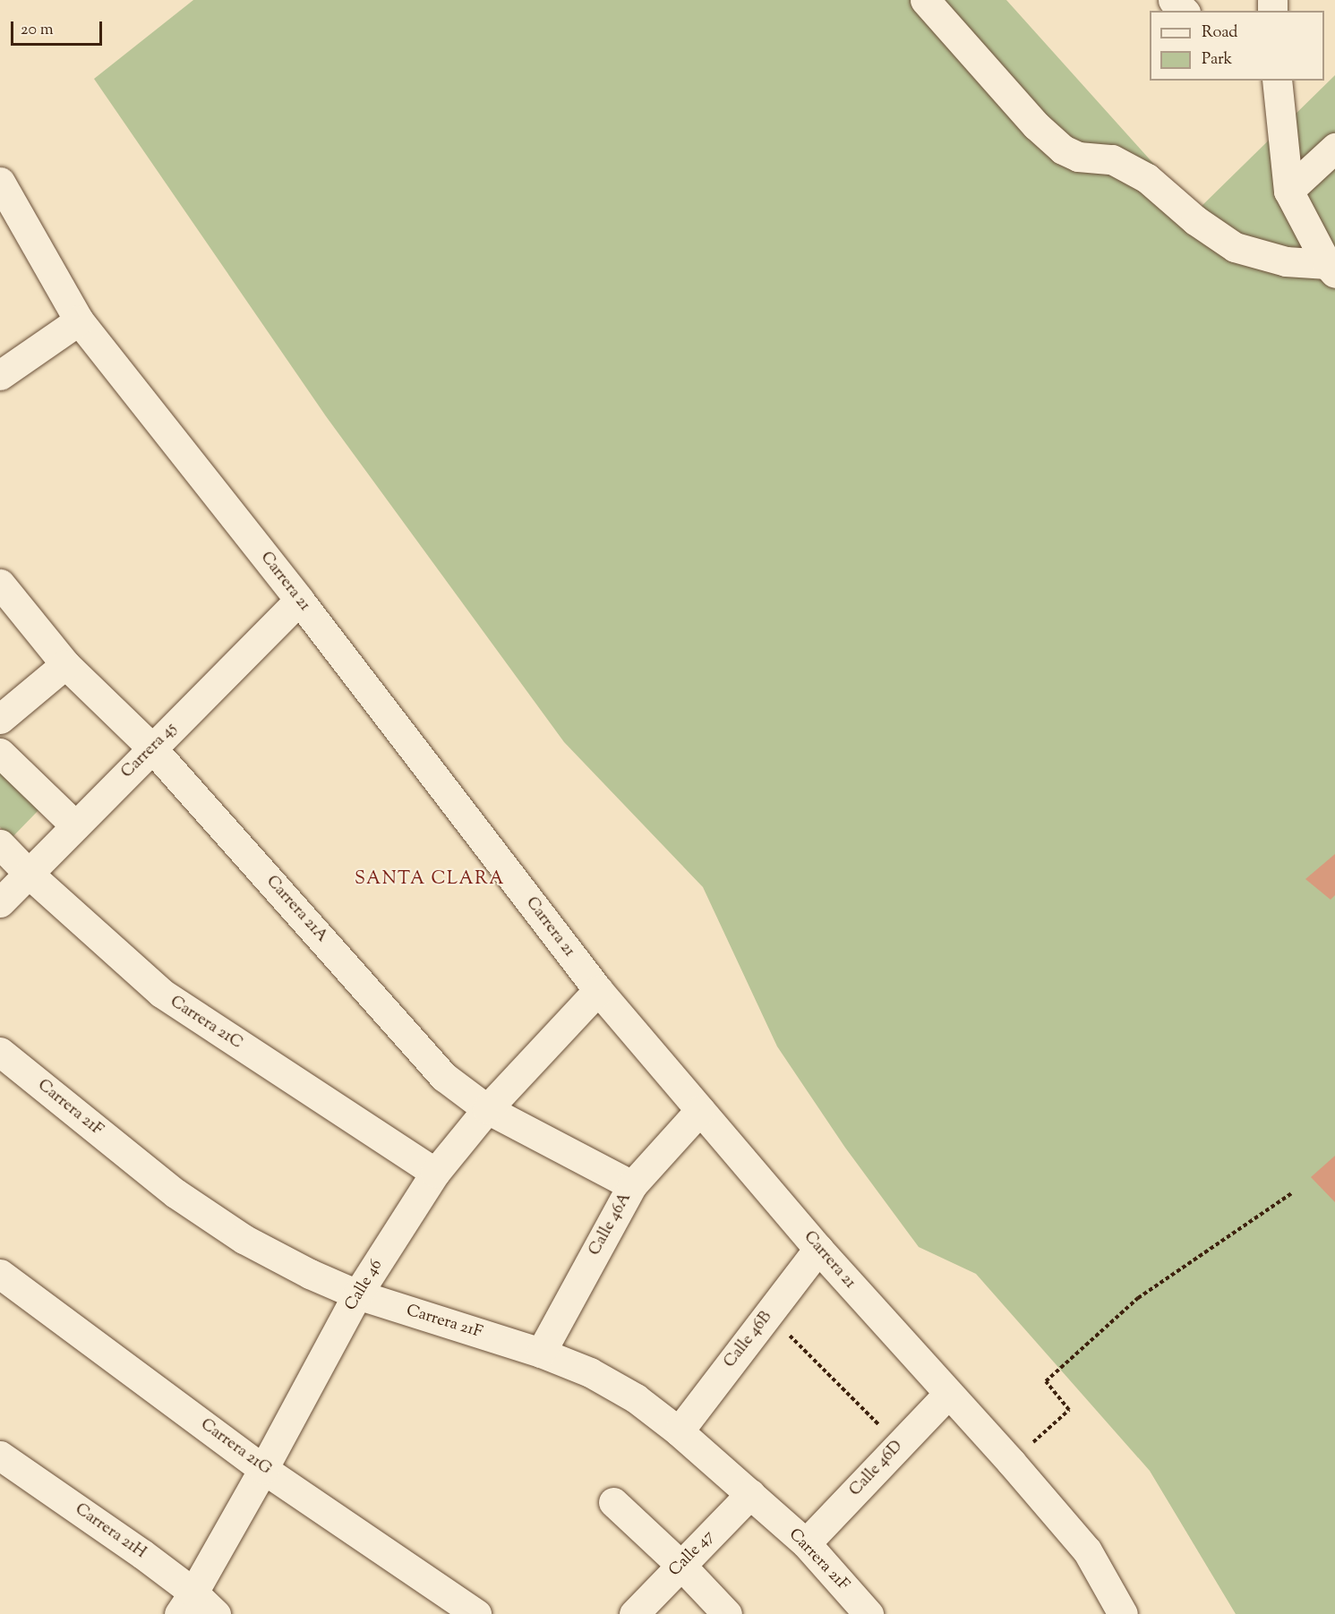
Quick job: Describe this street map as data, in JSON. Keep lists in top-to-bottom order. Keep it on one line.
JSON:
{"streets":{"street":["Carrera 21","Carrera 45","Carrera 21A","Carrera 21C","Carrera 21F","Calle 46A","Calle 46","Calle 46B","Carrera 21G","Calle 46D","Carrera 21H","Calle 47"]},"crossings":[["Carrera 21","Carrera 45"],["Carrera 21","Calle 46A"],["Carrera 21","Calle 46"],["Carrera 21","Calle 46B"],["Carrera 21","Calle 46D"],["Carrera 45","Carrera 21A"],["Carrera 45","Carrera 21C"],["Carrera 21A","Calle 46A"],["Carrera 21A","Calle 46"],["Carrera 21C","Calle 46"],["Carrera 21F","Calle 46A"],["Carrera 21F","Calle 46"],["Carrera 21F","Calle 46B"],["Carrera 21F","Calle 46D"],["Carrera 21F","Calle 47"],["Calle 46","Carrera 21G"],["Calle 46","Carrera 21H"]],"districts":["SANTA CLARA"],"legend":["Road","Park"],"scale_bar":"20 m"}
